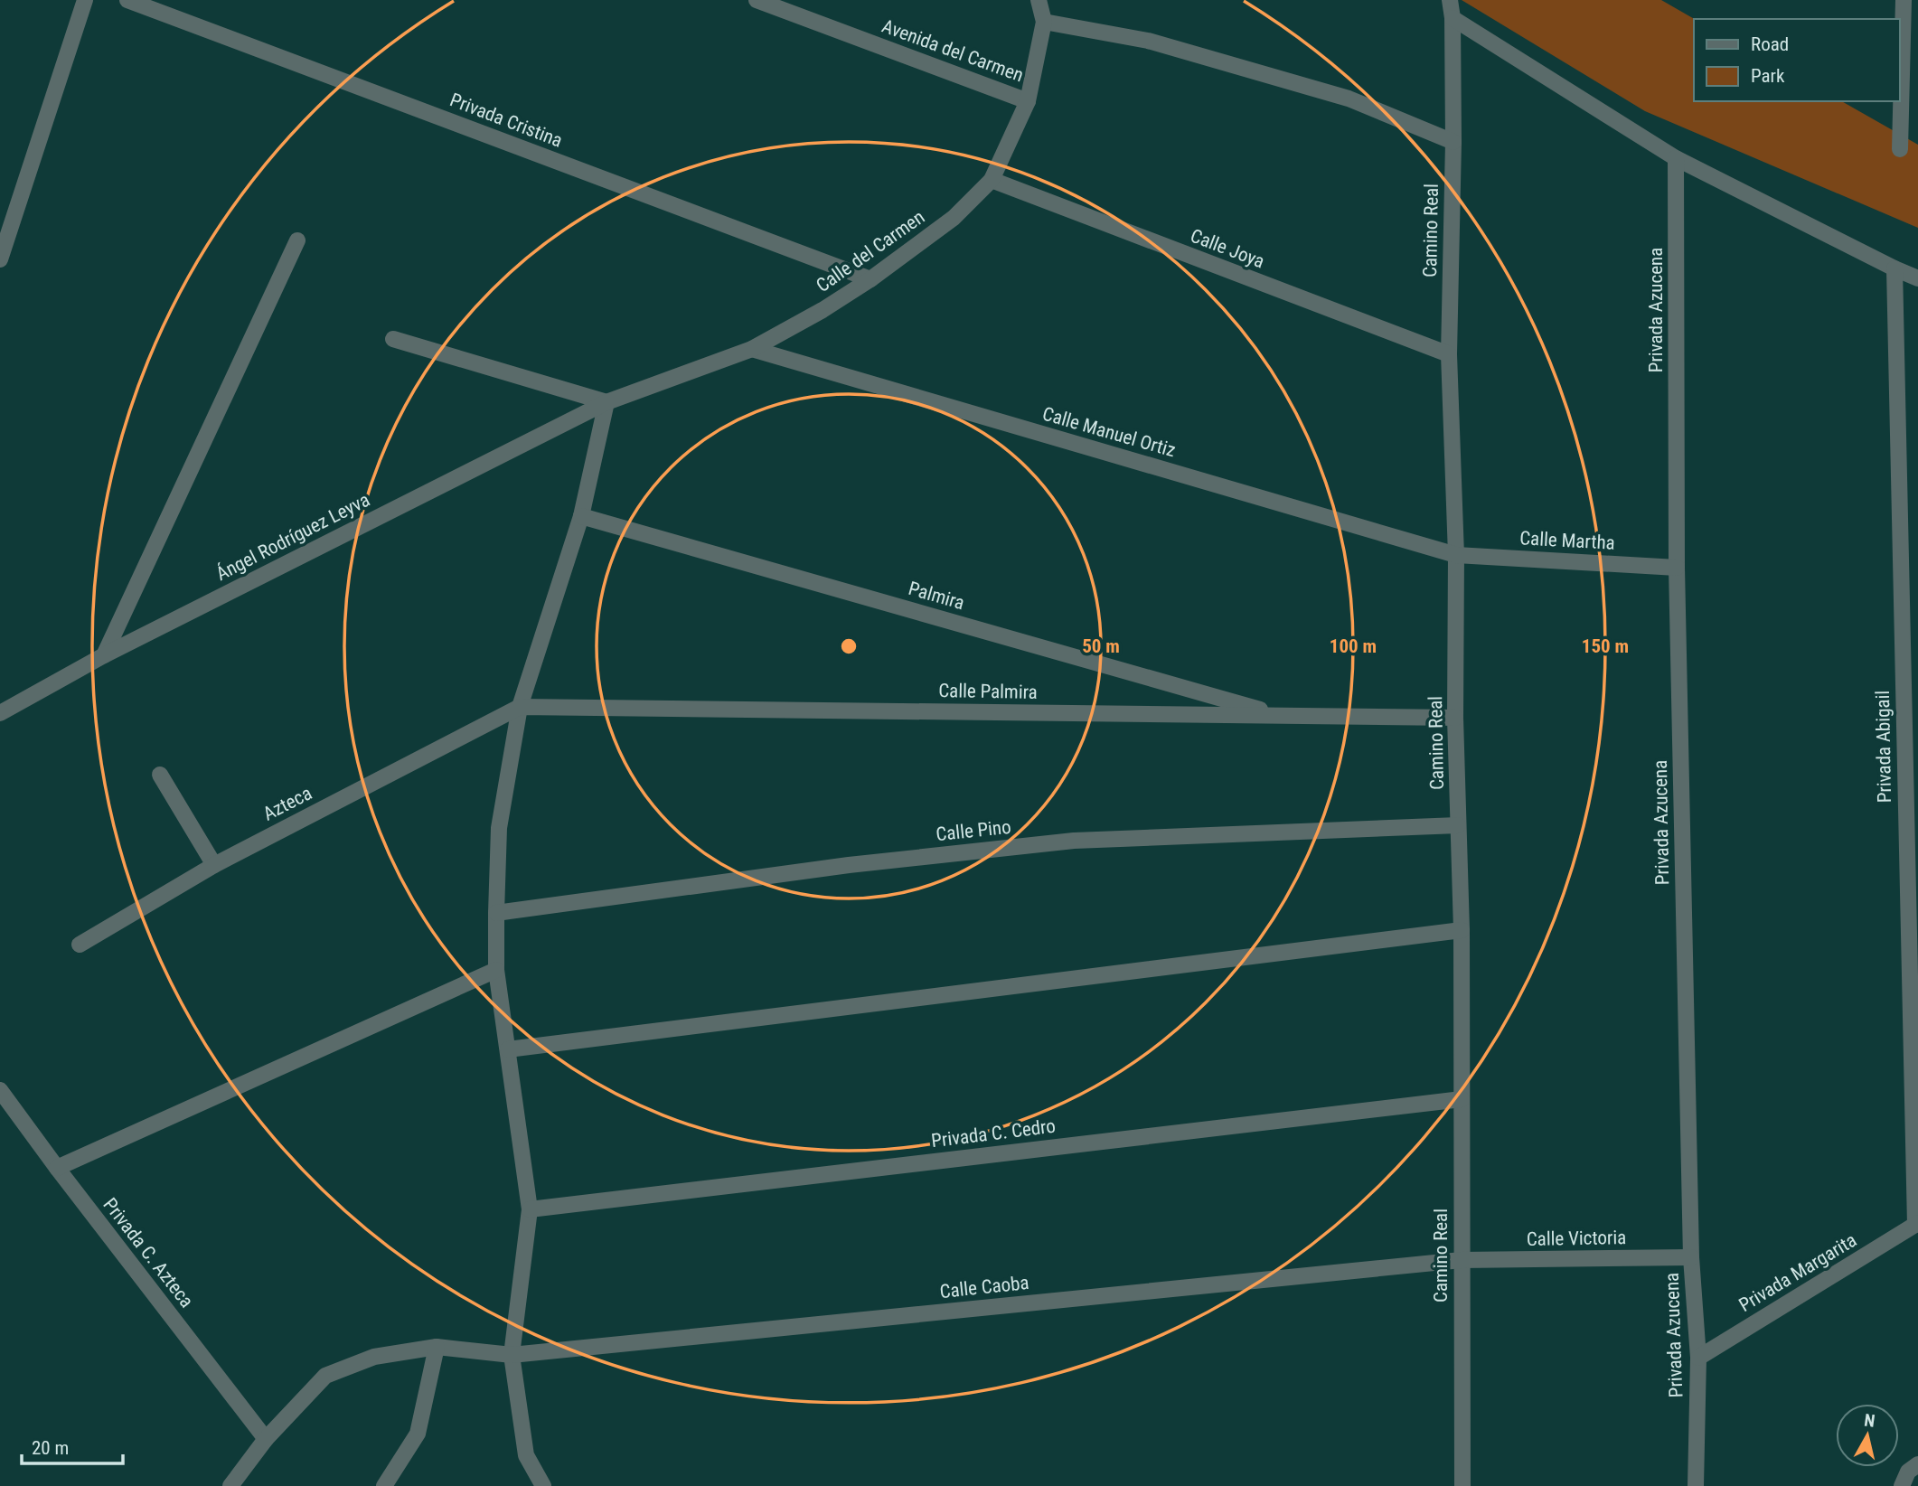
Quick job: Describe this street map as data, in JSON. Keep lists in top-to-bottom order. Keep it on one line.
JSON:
{"streets":{"street":["Avenida del Carmen","Privada Cristina","Camino Real","Calle Joya","Calle del Carmen","Privada Azucena","Calle Manuel Ortiz","Ángel Rodríguez Leyva","Calle Martha","Palmira","Calle Palmira","Privada Abigail","Azteca","Calle Pino","Privada C. Cedro","Calle Victoria","Privada C. Azteca","Privada Margarita","Calle Caoba"]},"crossings":[["Avenida del Carmen","Calle del Carmen"],["Privada Cristina","Calle del Carmen"],["Camino Real","Calle Joya"],["Camino Real","Calle Manuel Ortiz"],["Camino Real","Calle Martha"],["Camino Real","Calle Palmira"],["Camino Real","Calle Pino"],["Camino Real","Privada C. Cedro"],["Camino Real","Calle Victoria"],["Camino Real","Calle Caoba"],["Calle Joya","Calle del Carmen"],["Calle del Carmen","Calle Manuel Ortiz"],["Calle del Carmen","Ángel Rodríguez Leyva"],["Privada Azucena","Calle Martha"],["Privada Azucena","Calle Victoria"],["Privada Azucena","Privada Margarita"],["Calle Manuel Ortiz","Calle Martha"],["Palmira","Calle Palmira"],["Calle Palmira","Azteca"],["Privada Abigail","Privada Margarita"],["Calle Victoria","Calle Caoba"],["Privada C. Azteca","Calle Caoba"]],"legend":["Road","Park"],"scale_bar":"20 m","north":"top","rings":["50 m","100 m","150 m"]}
